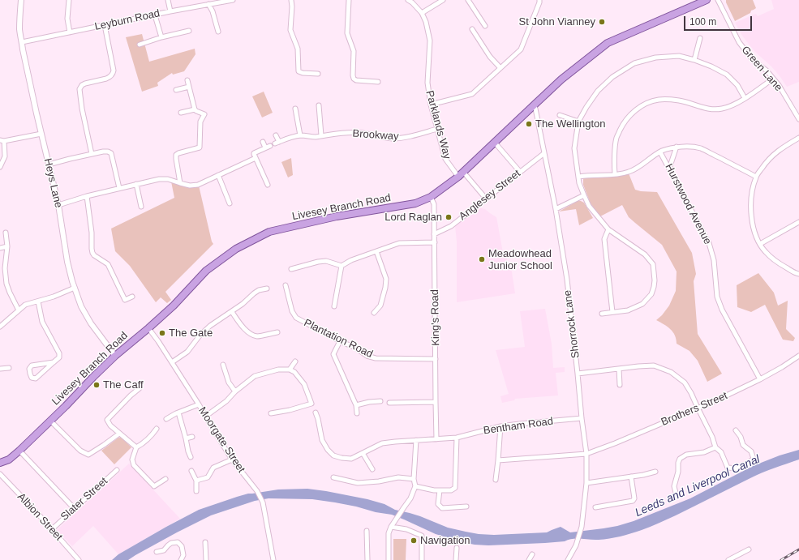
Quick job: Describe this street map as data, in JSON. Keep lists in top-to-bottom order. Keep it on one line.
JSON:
{"streets":{"main road":["Livesey Branch Road"],"street":["Leyburn Road","Green Lane","Parklands Way","Brookway","Heys Lane","Anglesey Street","Hurstwood Avenue","King's Road","Shorrock Lane","Plantation Road","Brothers Street","Bentham Road","Moorgate Street","Slater Street","Albion Street"]},"crossings":[["Leyburn Road","Heys Lane"],["Parklands Way","Brookway"],["Parklands Way","Anglesey Street"],["Parklands Way","Livesey Branch Road"],["Heys Lane","Livesey Branch Road"],["Anglesey Street","King's Road"],["Anglesey Street","Shorrock Lane"],["Hurstwood Avenue","Brothers Street"],["Livesey Branch Road","King's Road"],["Livesey Branch Road","Shorrock Lane"],["Livesey Branch Road","Moorgate Street"],["King's Road","Plantation Road"],["King's Road","Bentham Road"],["Shorrock Lane","Brothers Street"],["Shorrock Lane","Bentham Road"],["Slater Street","Albion Street"]],"water":["Leeds and Liverpool Canal"],"places":["St John Vianney","The Wellington","Lord Raglan","Meadowhead Junior School","The Gate","The Caff","Navigation"],"scale_bar":"100 m"}
